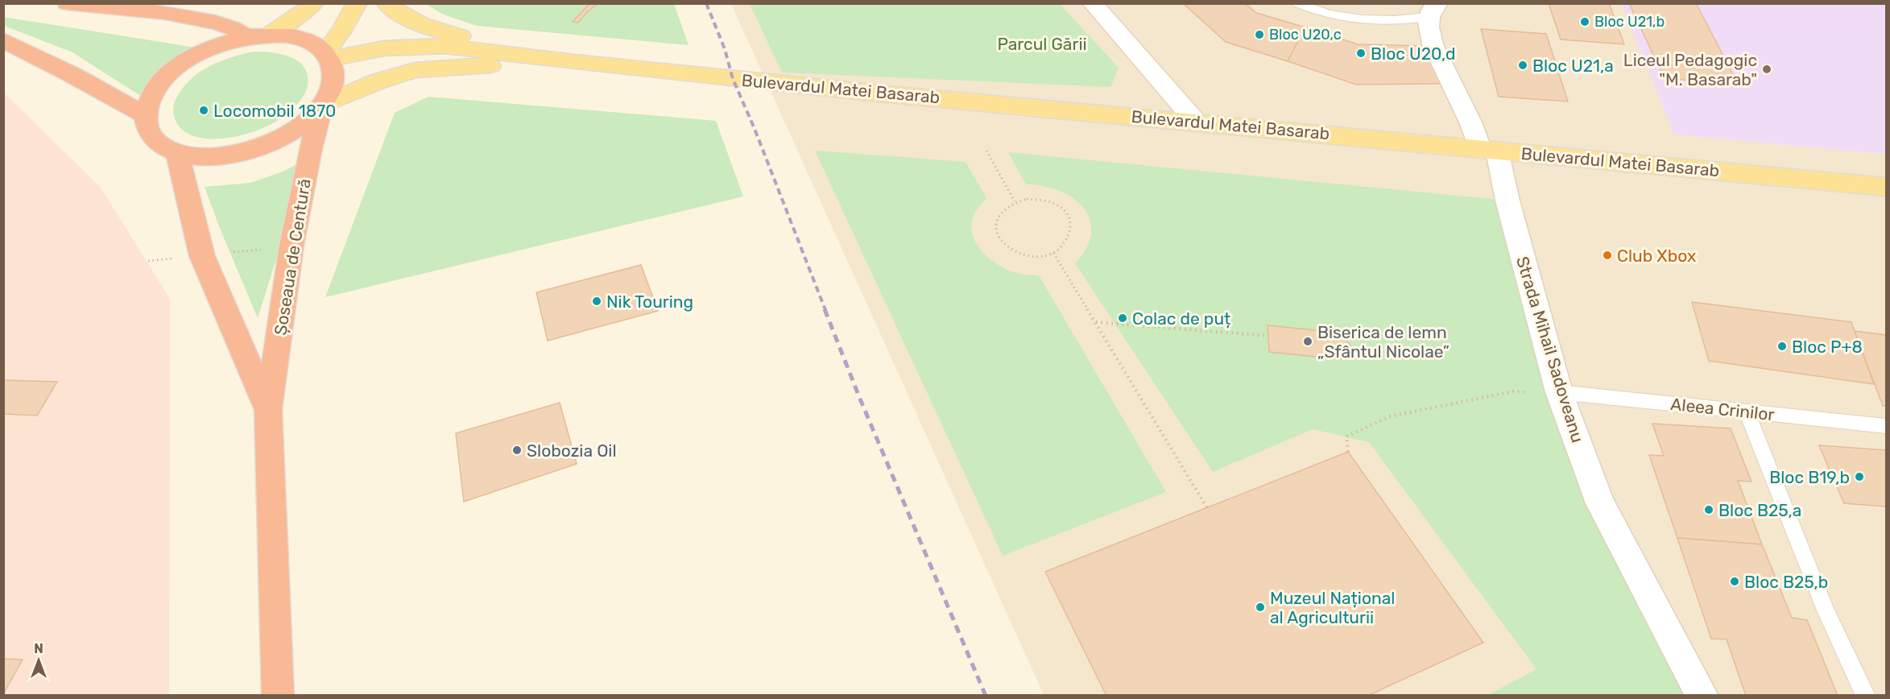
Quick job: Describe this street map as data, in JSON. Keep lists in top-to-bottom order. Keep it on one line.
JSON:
{"streets":{"highway":["Șoseaua de Centură"],"main road":["Bulevardul Matei Basarab"],"street":["Strada Mihail Sadoveanu"],"lane":["Aleea Crinilor"]},"crossings":[["Bulevardul Matei Basarab","Șoseaua de Centură"],["Bulevardul Matei Basarab","Strada Mihail Sadoveanu"],["Strada Mihail Sadoveanu","Aleea Crinilor"]],"parks":["Parcul Gării"],"places":["Bloc U21,b","Bloc U20,c","Bloc U20,d","Bloc U21,a","Liceul Pedagogic \"M. Basarab\"","Locomobil 1870","Club Xbox","Nik Touring","Colac de puț","Biserica de lemn „Sfântul Nicolae”","Bloc P+8","Slobozia Oil","Bloc B19,b","Bloc B25,a","Bloc B25,b","Muzeul Național al Agriculturii"],"north":"top"}
